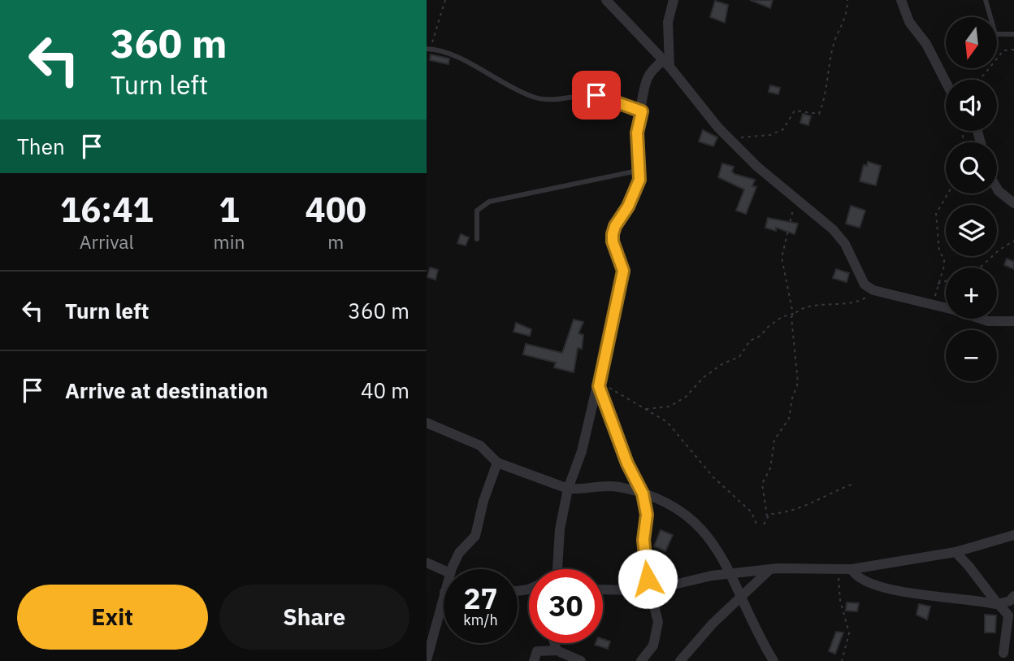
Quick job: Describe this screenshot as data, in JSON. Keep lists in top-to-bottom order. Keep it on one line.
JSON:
{"north":"bottom","page":{"turn":["360 m","Turn left"],"map_buttons":["+","−"],"then":"Then","eta":["16:41","Arrival","1","min","400","m"],"list":[{"name":"Turn left","value":"360 m"},{"name":"Arrive at destination","value":"40 m"}],"speed":"27 km/h","limit":"30","buttons":["Exit","Share"]}}
